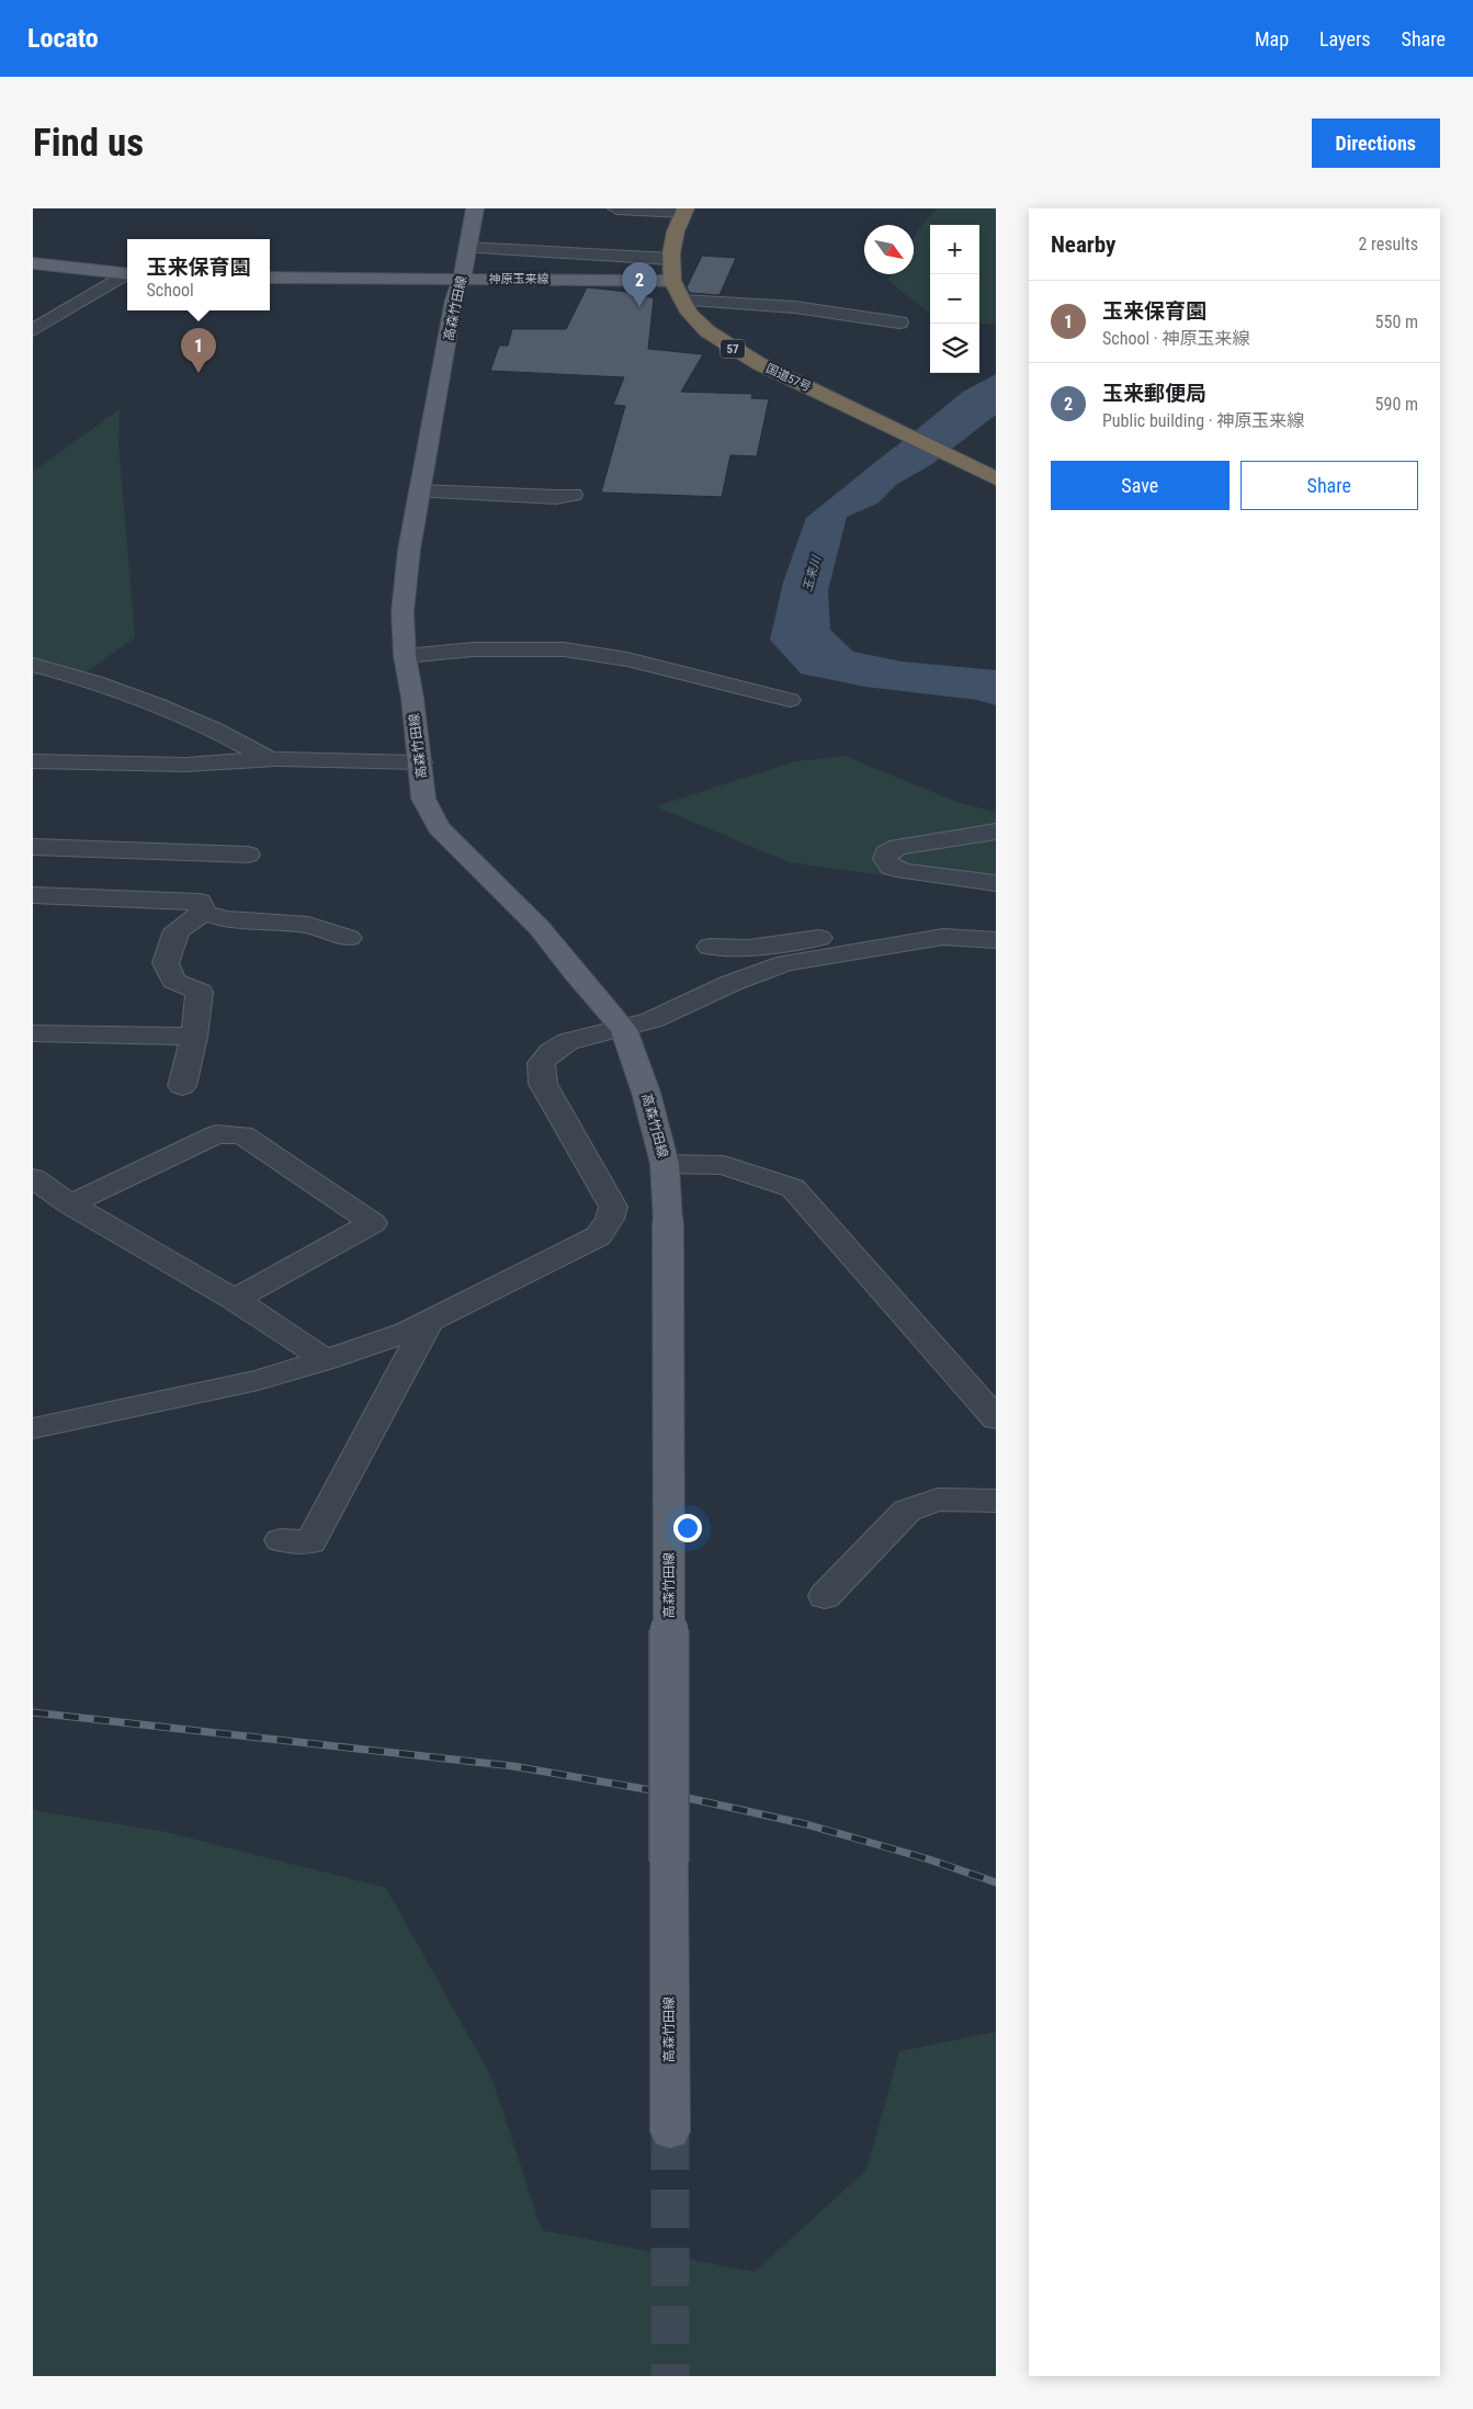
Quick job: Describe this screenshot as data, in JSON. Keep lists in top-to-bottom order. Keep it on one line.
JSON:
{"streets":{"highway":["57","国道57号"],"main road":["神原玉来線","高森竹田線"]},"crossings":[["神原玉来線","高森竹田線"],["神原玉来線","国道57号"]],"water":["玉来川"],"north":"bottom right","page":{"header":"Locato","nav":["Map","Layers","Share"],"buttons":["Directions",["Save","Share"]],"title":"Find us","heading":["Nearby","2 results"],"map_buttons":["+","−"],"popup":["玉来保育園","School"],"pins":["2","1"],"list":[{"mark":"1","name":"玉来保育園","note":"School · 神原玉来線","value":"550 m"},{"mark":"2","name":"玉来郵便局","note":"Public building · 神原玉来線","value":"590 m"}]}}
